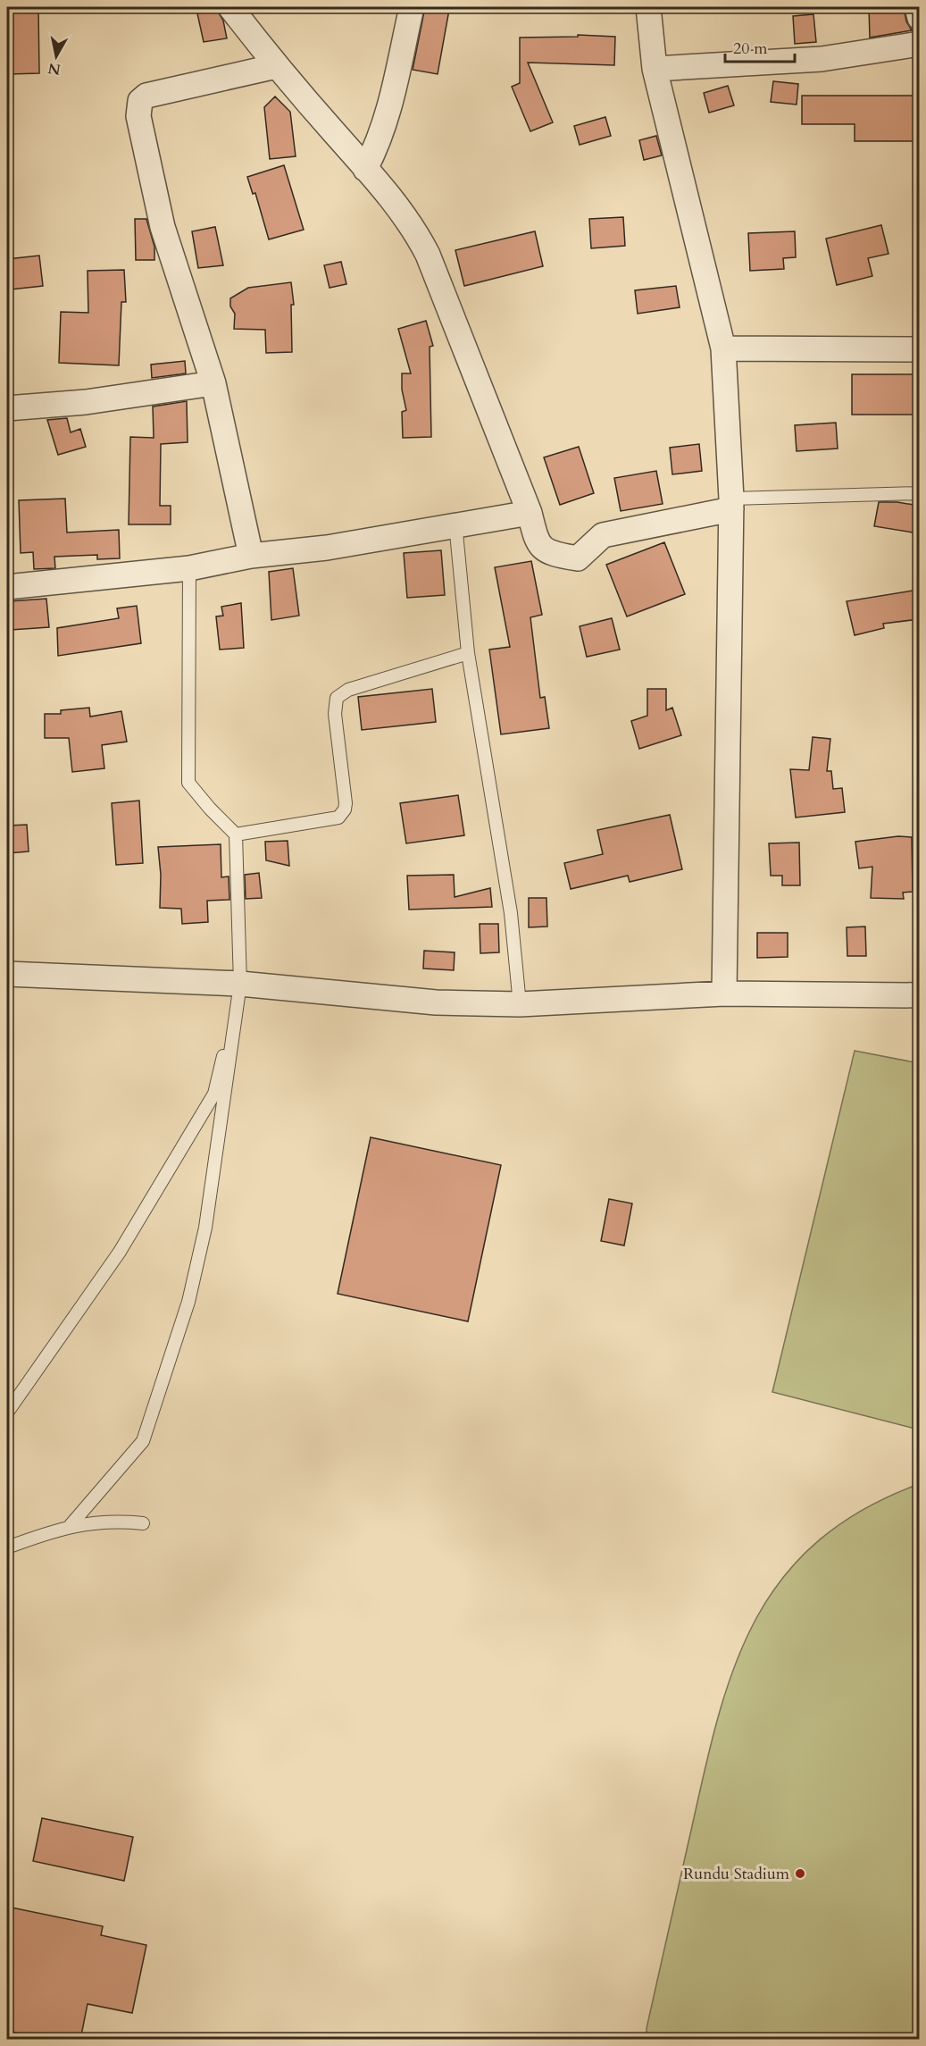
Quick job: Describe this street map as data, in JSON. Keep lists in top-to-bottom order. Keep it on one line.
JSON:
{"places":["Rundu Stadium"],"scale_bar":"20 m","north":"bottom"}
